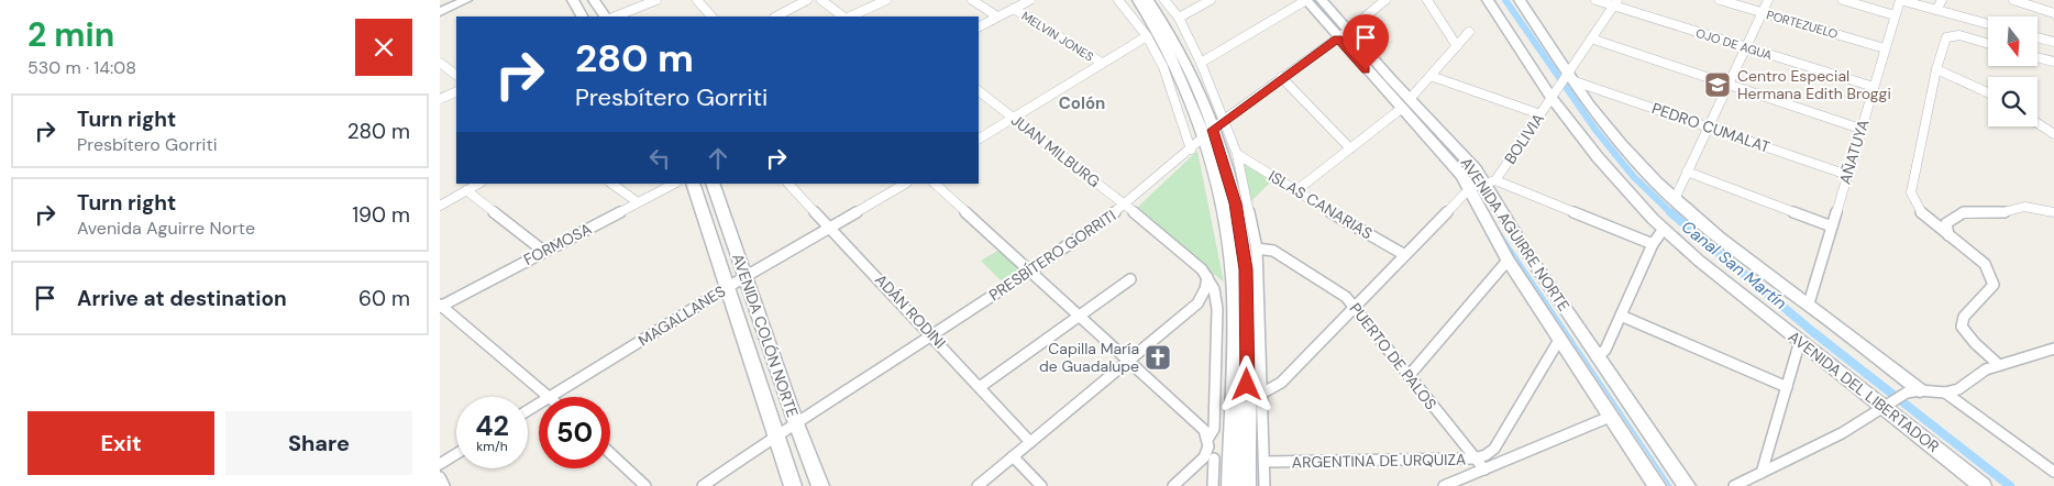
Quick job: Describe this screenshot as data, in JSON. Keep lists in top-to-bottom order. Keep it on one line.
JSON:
{"streets":{"main road":["AVENIDA AGUIRRE NORTE","AVENIDA COLÓN NORTE","AVENIDA DEL LIBERTADOR"],"street":["PORTEZUELO","MELVIN JONES","OJO DE AGUA","PEDRO CUMALAT","BOLIVIA","JUAN MILBURG","AÑATUYA","ISLAS CANARIAS","FORMOSA","PRESBÍTERO GORRITI","ADÁN RODINI","MAGALLANES","PUERTO DE PALOS","ARGENTINA DE URQUIZA"]},"crossings":[["PORTEZUELO","AÑATUYA"],["OJO DE AGUA","BOLIVIA"],["OJO DE AGUA","AÑATUYA"],["PEDRO CUMALAT","BOLIVIA"],["PEDRO CUMALAT","AÑATUYA"],["BOLIVIA","AVENIDA AGUIRRE NORTE"],["BOLIVIA","AVENIDA DEL LIBERTADOR"],["JUAN MILBURG","PRESBÍTERO GORRITI"],["AVENIDA AGUIRRE NORTE","PRESBÍTERO GORRITI"],["AVENIDA AGUIRRE NORTE","ARGENTINA DE URQUIZA"],["PRESBÍTERO GORRITI","ADÁN RODINI"],["PRESBÍTERO GORRITI","AVENIDA COLÓN NORTE"],["ADÁN RODINI","MAGALLANES"],["MAGALLANES","AVENIDA COLÓN NORTE"],["PUERTO DE PALOS","ARGENTINA DE URQUIZA"]],"districts":["Colón"],"water":["Canal San Martín"],"places":{"school or university":["Centro Especial Hermana Edith Broggi"],"church":["Capilla María de Guadalupe"]},"north":"bottom","page":{"heading":["2 min","530 m · 14:08"],"turn":["280 m","Presbítero Gorriti"],"list":[{"name":"Turn right","note":"Presbítero Gorriti","value":"280 m"},{"name":"Turn right","note":"Avenida Aguirre Norte","value":"190 m"},{"name":"Arrive at destination","value":"60 m"}],"speed":"42 km/h","limit":"50","buttons":["Exit","Share"]}}
